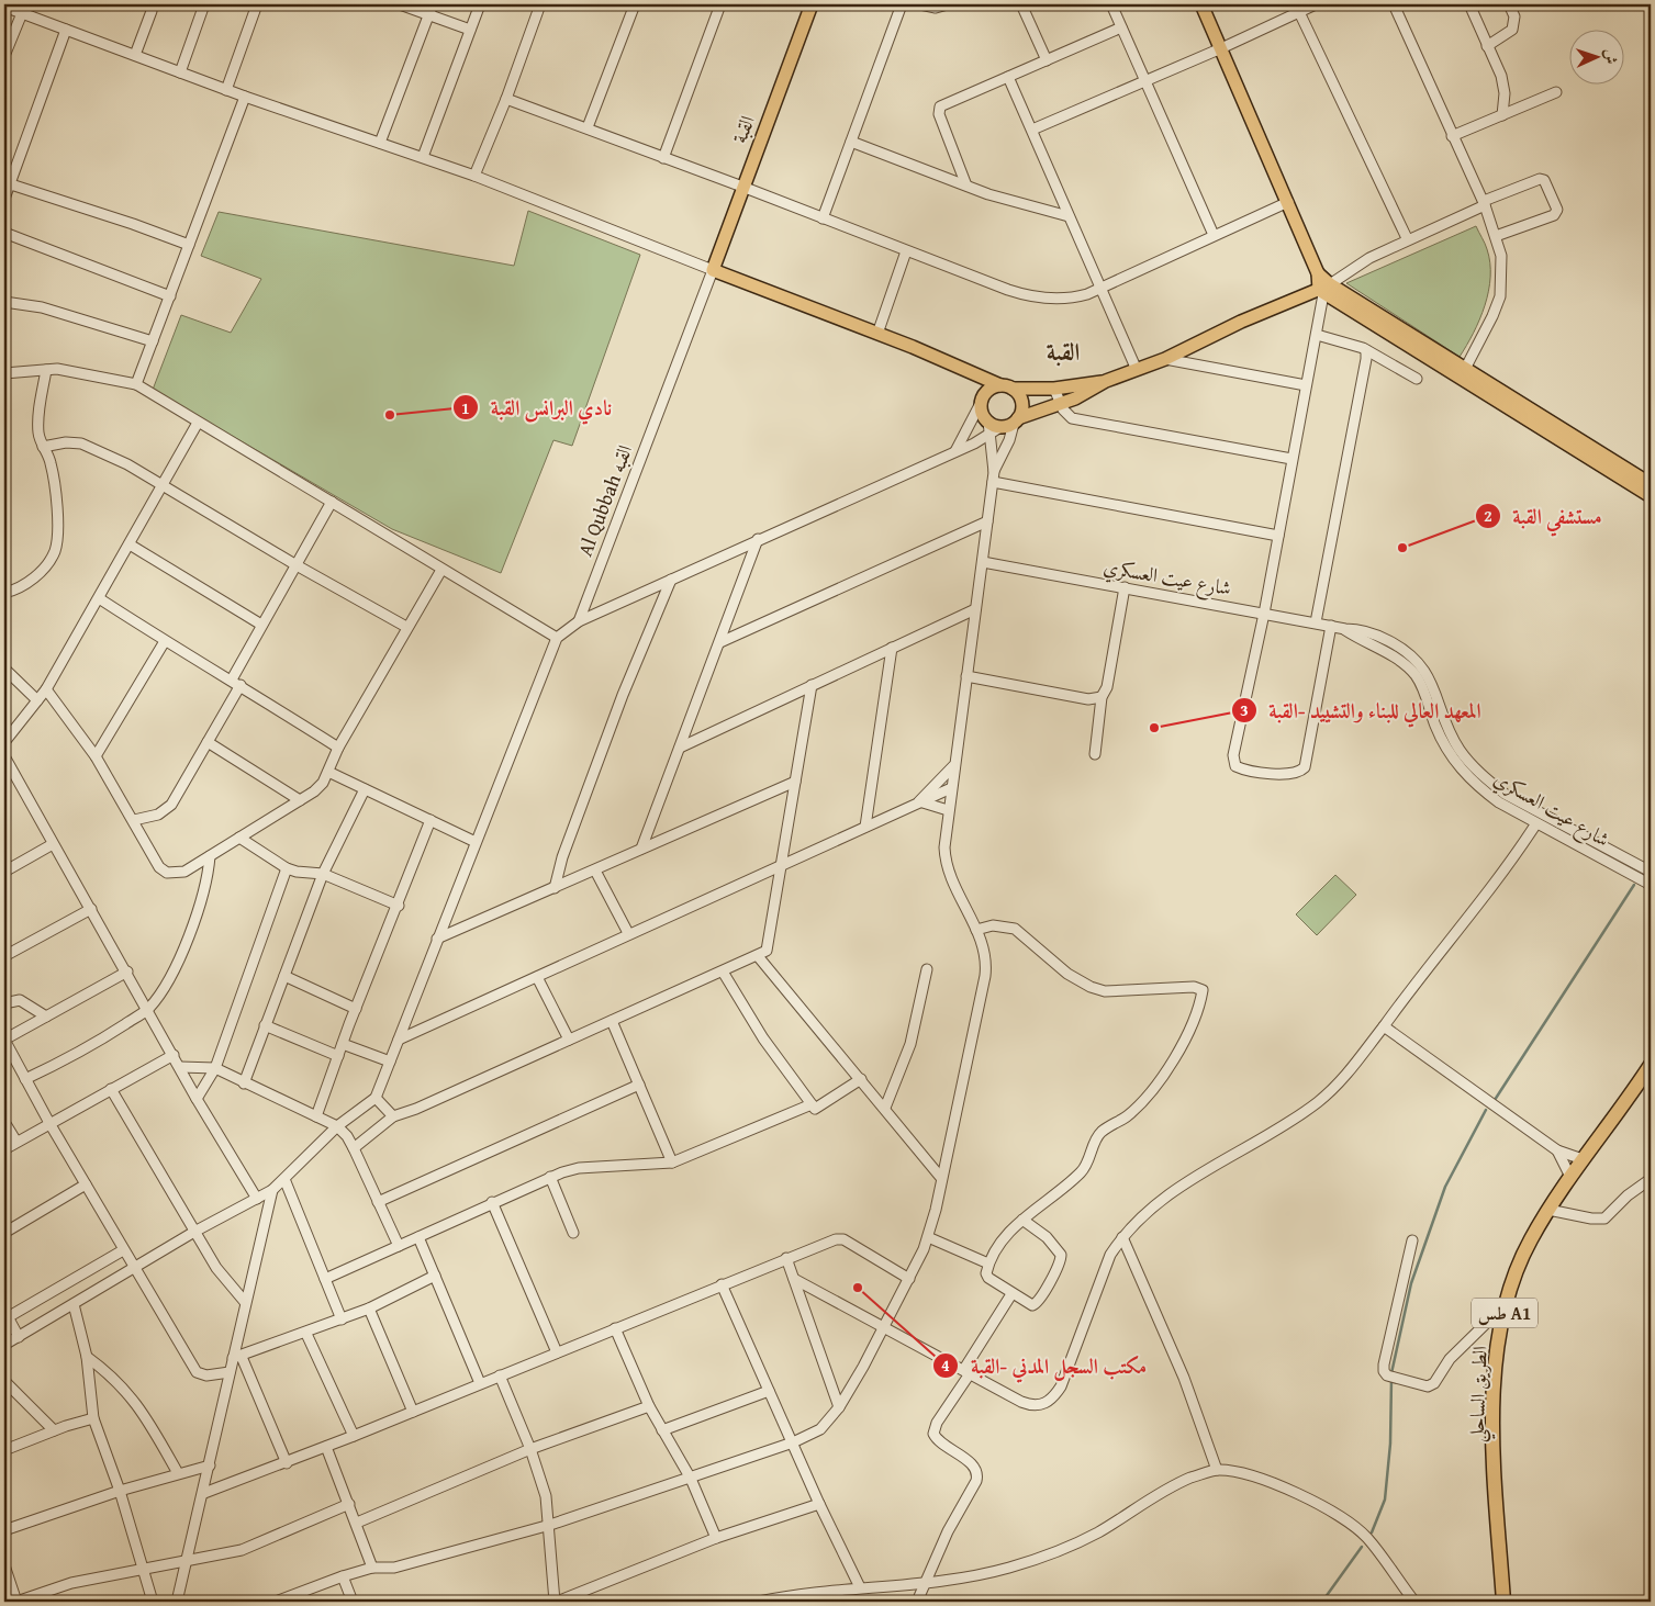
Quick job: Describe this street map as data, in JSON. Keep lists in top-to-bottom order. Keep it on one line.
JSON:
{"streets":{"highway":["طس A1","الطريق الساحلي"],"main road":["القبة"],"street":["Al Qubbah القبه","شارع عيت العسكري"]},"crossings":[["القبة","Al Qubbah القبه"]],"districts":["القبة"],"places":["نادي البرانس القبة","مستشفي القبة","المعهد العالي للبناء والتشييد -القبة","مكتب السجل المدني -القبة"],"north":"right"}
